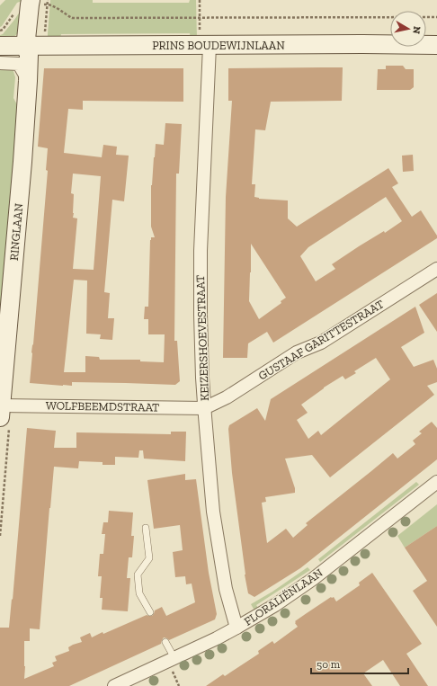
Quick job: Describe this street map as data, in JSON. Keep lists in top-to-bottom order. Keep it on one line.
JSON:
{"streets":{"main road":["PRINS BOUDEWIJNLAAN","RINGLAAN"],"street":["KEIZERSHOEVESTRAAT","GUSTAAF GARITTESTRAAT","WOLFBEEMDSTRAAT","FLORALIËNLAAN"]},"crossings":[["PRINS BOUDEWIJNLAAN","RINGLAAN"],["PRINS BOUDEWIJNLAAN","KEIZERSHOEVESTRAAT"],["RINGLAAN","WOLFBEEMDSTRAAT"],["KEIZERSHOEVESTRAAT","GUSTAAF GARITTESTRAAT"],["KEIZERSHOEVESTRAAT","WOLFBEEMDSTRAAT"],["KEIZERSHOEVESTRAAT","FLORALIËNLAAN"],["GUSTAAF GARITTESTRAAT","WOLFBEEMDSTRAAT"]],"scale_bar":"50 m","north":"right"}
